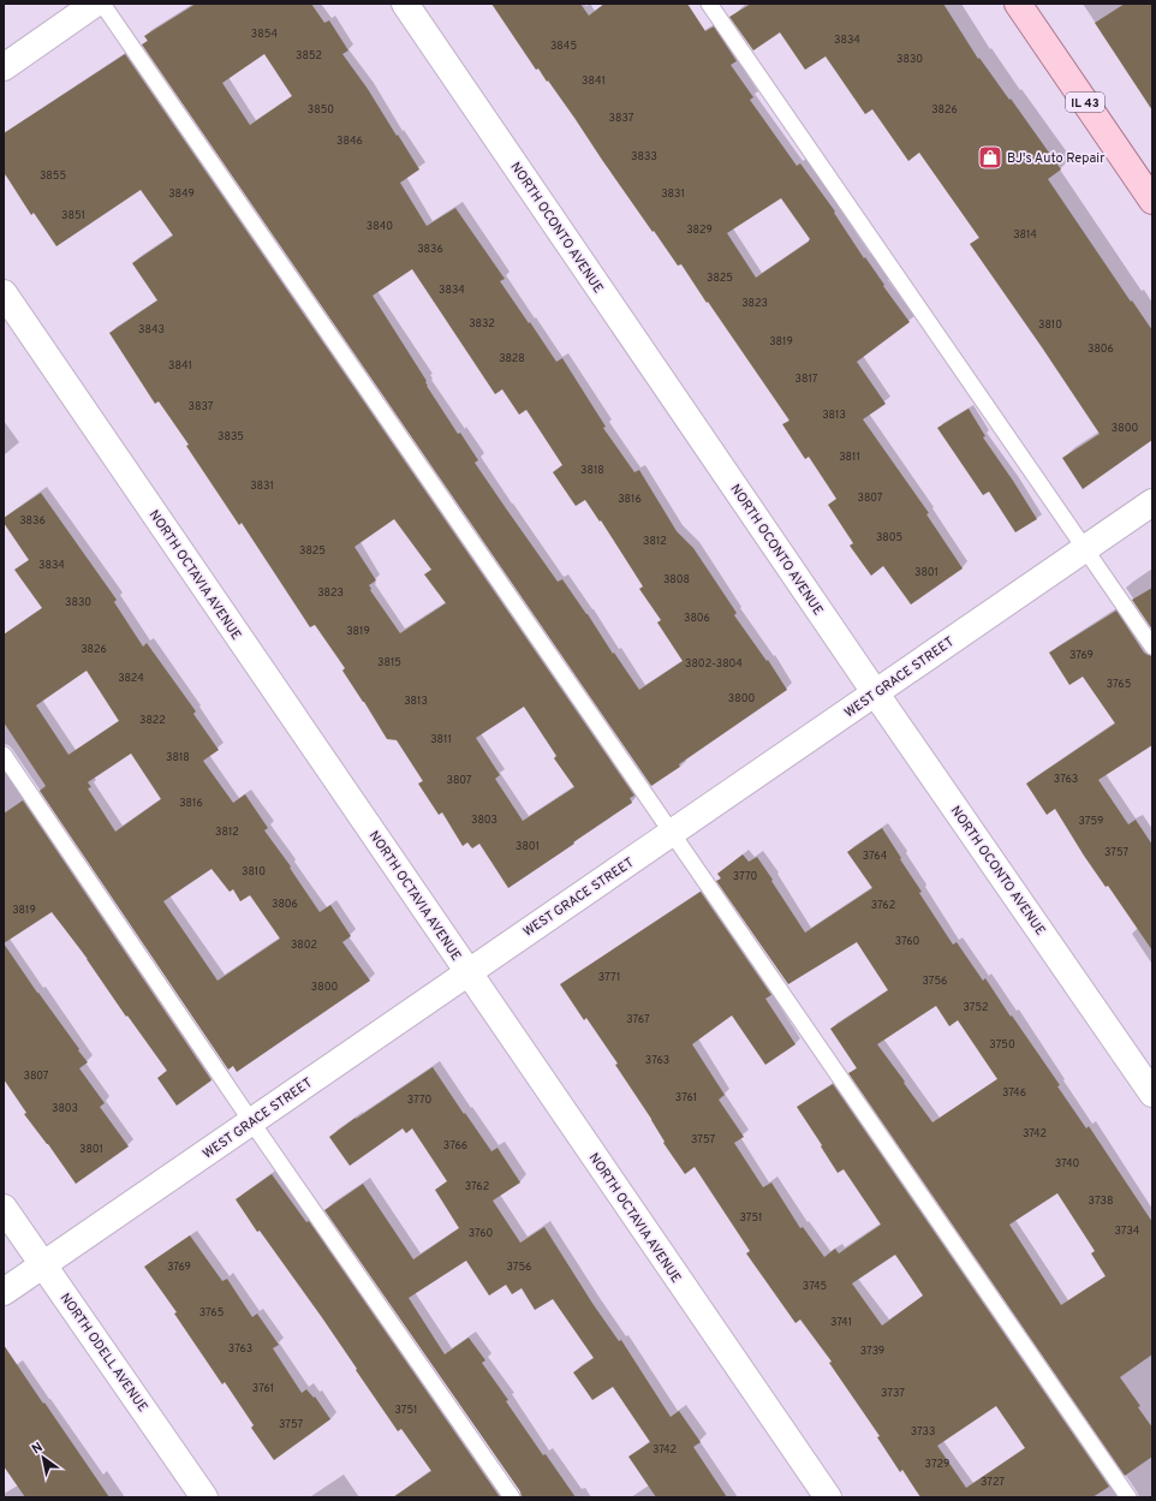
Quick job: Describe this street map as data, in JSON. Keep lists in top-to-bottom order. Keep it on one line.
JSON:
{"streets":{"main road":["IL 43"],"street":["NORTH OCONTO AVENUE","NORTH OCTAVIA AVENUE","WEST GRACE STREET","NORTH ODELL AVENUE"]},"crossings":[["NORTH OCONTO AVENUE","WEST GRACE STREET"],["NORTH OCTAVIA AVENUE","WEST GRACE STREET"],["WEST GRACE STREET","NORTH ODELL AVENUE"]],"places":{"shop":["BJ's Auto Repair"]},"house_numbers":["3854","3834","3845","3852","3830","3841","3850","3826","3837","3846","3833","3855","3849","3831","3851","3840","3829","3814","3836","3825","3834","3823","3832","3810","3843","3819","3806","3828","3841","3817","3837","3813","3800","3835","3811","3818","3831","3807","3816","3836","3805","3812","3825","3834","3801","3808","3823","3830","3806","3819","3826","3769","3815","3802-3804","3824","3765","3800","3813","3822","3811","3818","3763","3807","3816","3803","3759","3812","3801","3757","3764","3810","3770","3806","3762","3819","3760","3802","3771","3756","3800","3752","3767","3750","3763","3807","3746","3761","3770","3803","3742","3757","3766","3801","3740","3762","3738","3751","3734","3760","3769","3756","3745","3765","3741","3763","3739","3761","3737","3751","3757","3733","3742","3729","3727"],"north":"top left"}
